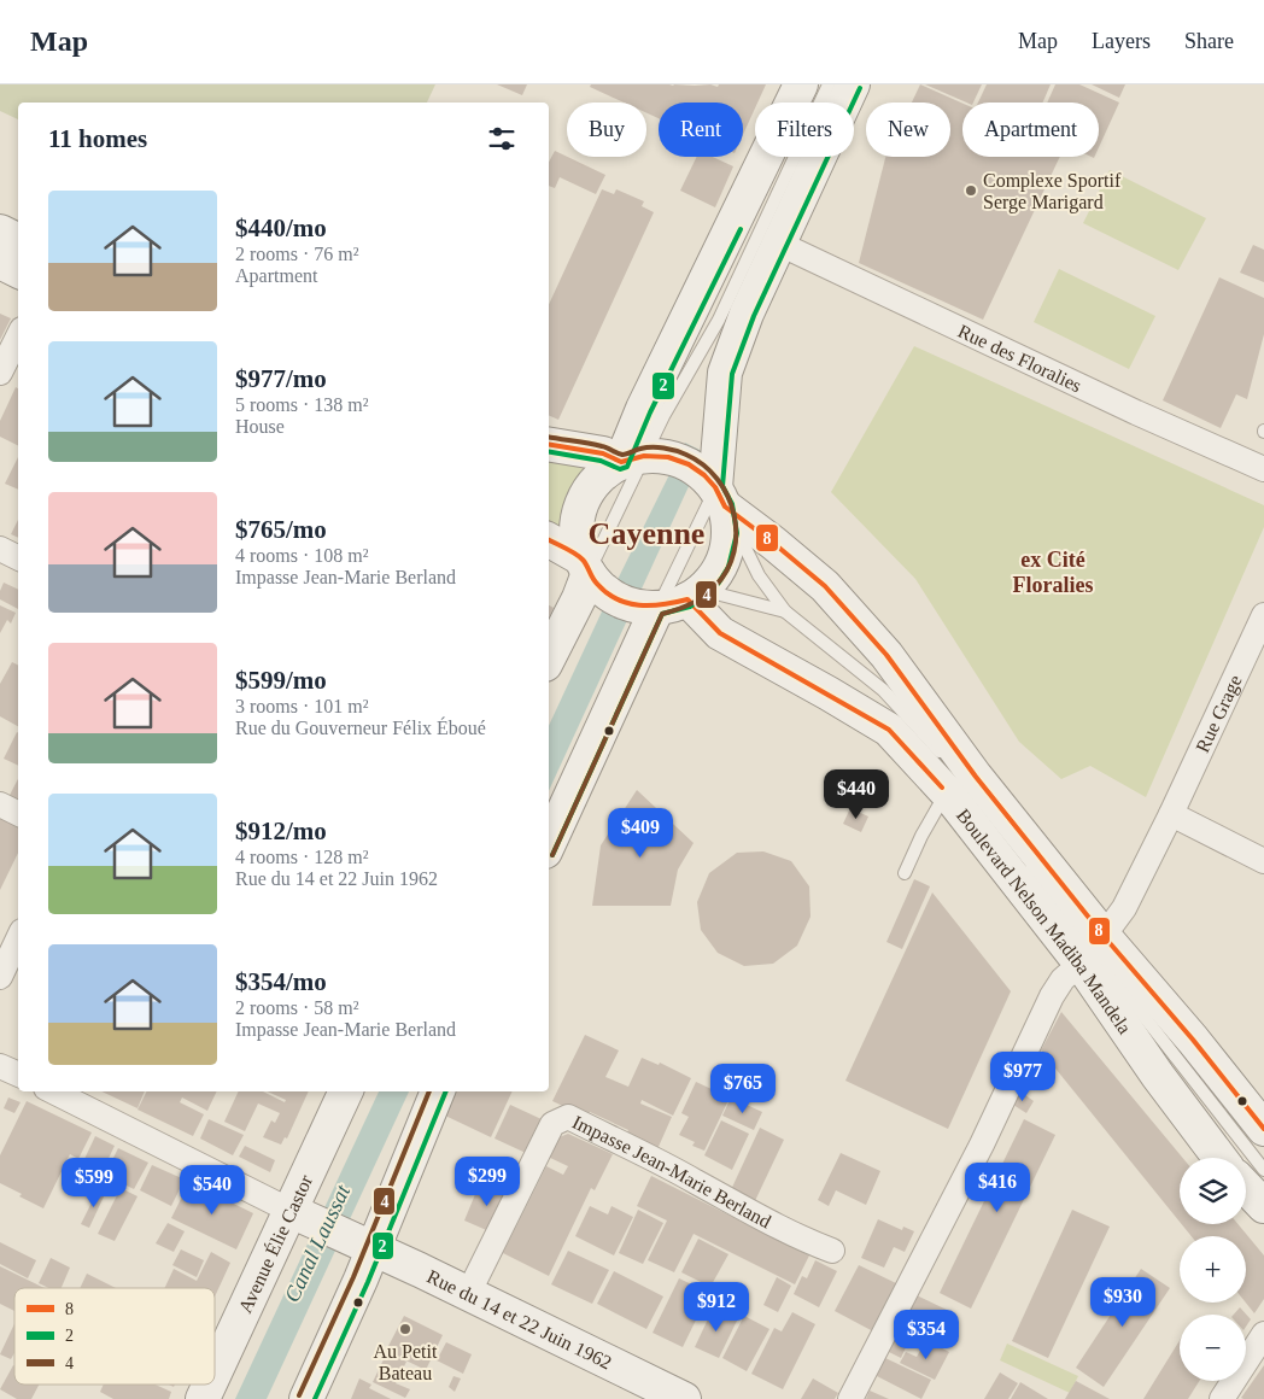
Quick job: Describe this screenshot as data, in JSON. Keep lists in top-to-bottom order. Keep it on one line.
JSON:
{"streets":{"street":["Rue des Floralies","Rue Grage","Boulevard Nelson Madiba Mandela","Impasse Jean-Marie Berland","Avenue Élie Castor","Rue du 14 et 22 Juin 1962"]},"crossings":[["Rue Grage","Boulevard Nelson Madiba Mandela"],["Impasse Jean-Marie Berland","Rue du 14 et 22 Juin 1962"],["Avenue Élie Castor","Rue du 14 et 22 Juin 1962"]],"districts":["Cayenne","ex Cité Floralies"],"water":["Canal Laussat"],"places":["Complexe Sportif Serge Marigard","Au Petit Bateau"],"lines":["transit line 2","transit line 4","transit line 8"],"legend":["8","2","4"],"page":{"header":"Map","nav":["Map","Layers","Share"],"chip":["Buy","Rent","Filters","New","Apartment"],"heading":"11 homes","list":[{"name":"$440/mo","note":"2 rooms · 76 m² · Apartment"},{"name":"$977/mo","note":"5 rooms · 138 m² · House"},{"name":"$765/mo","note":"4 rooms · 108 m² · Impasse Jean-Marie Berland"},{"name":"$599/mo","note":"3 rooms · 101 m² · Rue du Gouverneur Félix Éboué"},{"name":"$912/mo","note":"4 rooms · 128 m² · Rue du 14 et 22 Juin 1962"},{"name":"$354/mo","note":"2 rooms · 58 m² · Impasse Jean-Marie Berland"}],"price":["$440","$409","$977","$765","$299","$599","$416","$540","$930","$912","$354"],"map_buttons":["+","−"]}}
